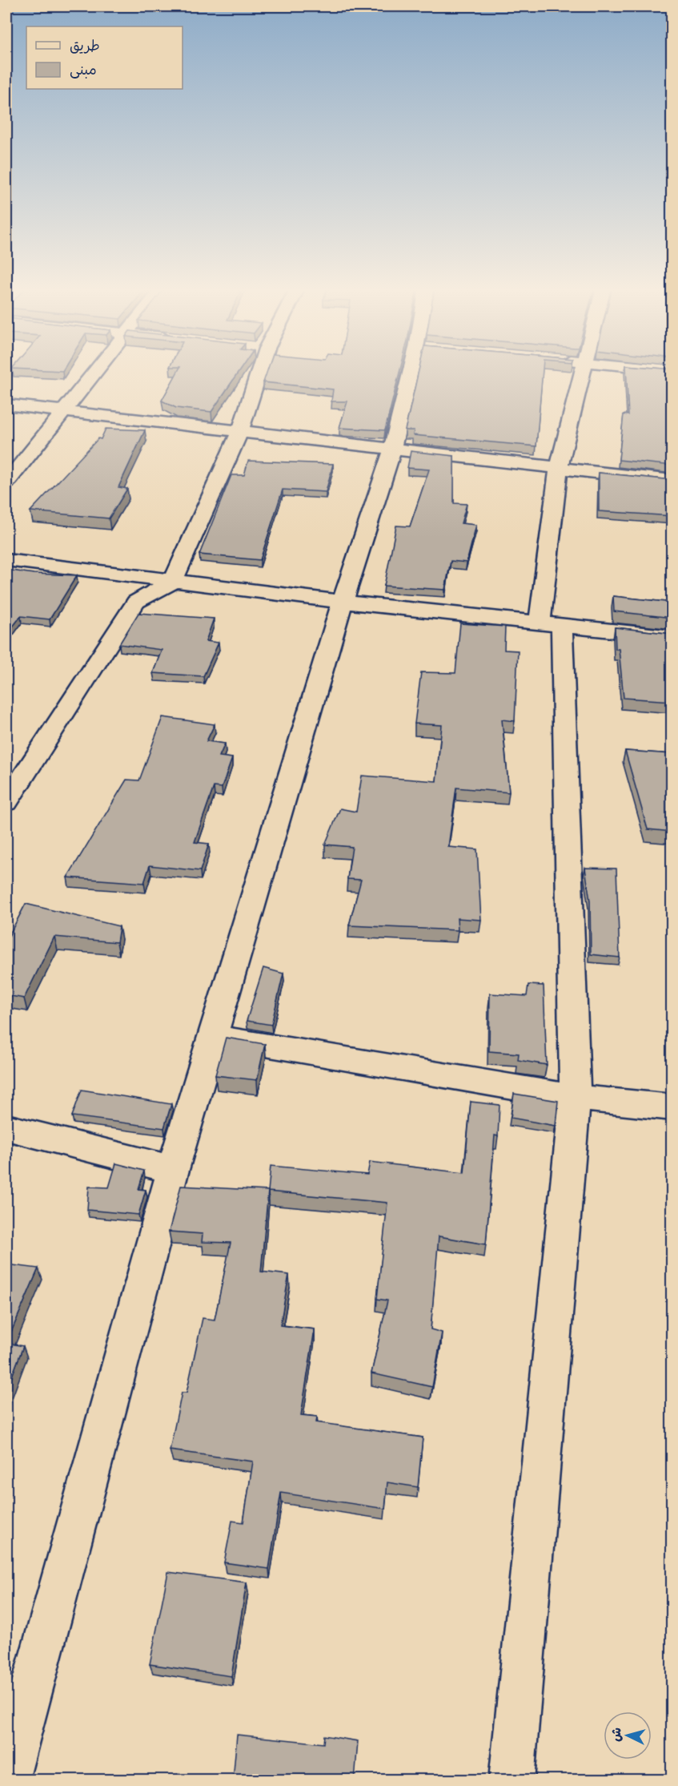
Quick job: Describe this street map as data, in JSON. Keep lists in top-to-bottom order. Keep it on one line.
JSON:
{"legend":["طريق","مبنى"],"north":"left"}
